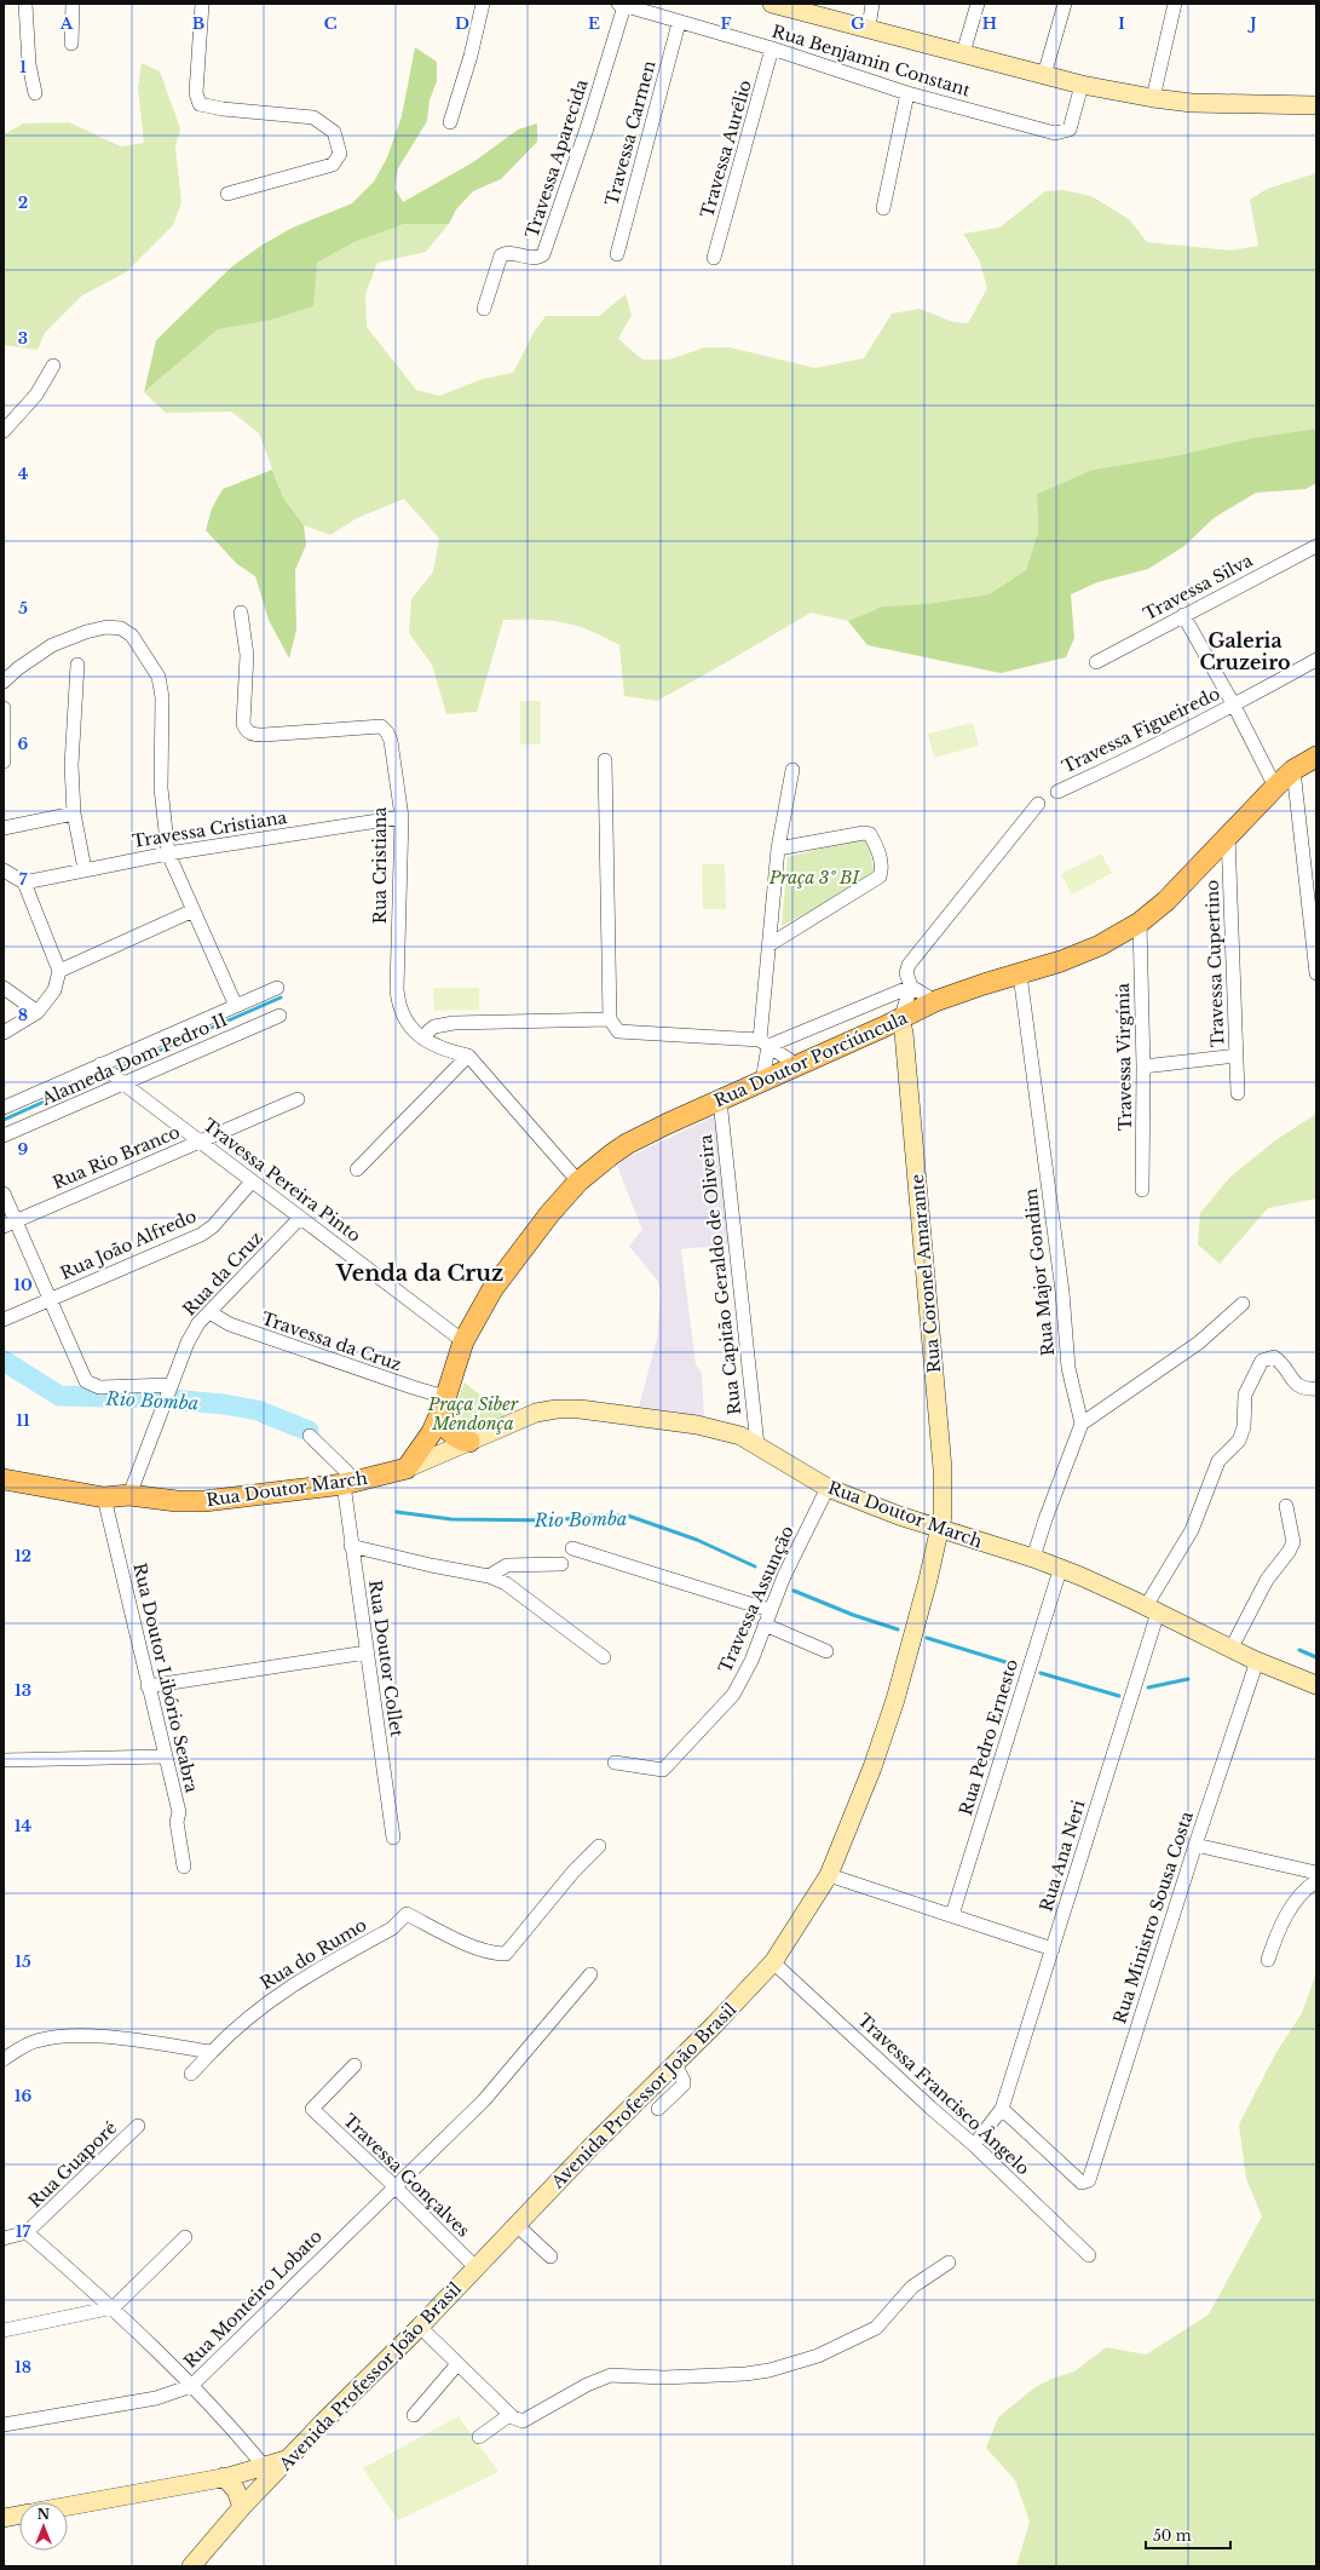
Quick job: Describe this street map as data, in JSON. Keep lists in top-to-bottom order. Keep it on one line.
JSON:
{"streets":{"main road":["Rua Doutor Porciúncula","Rua Coronel Amarante","Rua Doutor March","Avenida Professor João Brasil"],"street":["Rua Benjamin Constant","Travessa Carmen","Travessa Aurélio","Travessa Aparecida","Travessa Silva","Travessa Figueiredo","Travessa Cristiana","Rua Cristiana","Travessa Cupertino","Travessa Virgínia","Alameda Dom Pedro II","Rua Rio Branco","Travessa Pereira Pinto","Rua João Alfredo","Rua Major Gondim","Rua da Cruz","Rua Capitão Geraldo de Oliveira","Travessa da Cruz","Travessa Assunção","Rua Doutor Collet","Rua Doutor Libório Seabra","Rua Pedro Ernesto","Rua Ana Neri","Rua Ministro Sousa Costa","Rua do Rumo","Travessa Francisco Ângelo","Rua Guaporé","Travessa Gonçalves","Rua Monteiro Lobato"]},"crossings":[["Rua Benjamin Constant","Travessa Carmen"],["Rua Benjamin Constant","Travessa Aurélio"],["Rua Benjamin Constant","Travessa Aparecida"],["Travessa Cristiana","Rua Cristiana"],["Travessa Cupertino","Rua Doutor Porciúncula"],["Travessa Virgínia","Rua Doutor Porciúncula"],["Alameda Dom Pedro II","Travessa Pereira Pinto"],["Rua Doutor Porciúncula","Travessa Pereira Pinto"],["Rua Doutor Porciúncula","Rua Major Gondim"],["Rua Doutor Porciúncula","Rua Coronel Amarante"],["Rua Doutor Porciúncula","Rua Capitão Geraldo de Oliveira"],["Rua Doutor Porciúncula","Travessa da Cruz"],["Rua Doutor Porciúncula","Rua Doutor March"],["Rua Rio Branco","Travessa Pereira Pinto"],["Travessa Pereira Pinto","Rua João Alfredo"],["Travessa Pereira Pinto","Rua da Cruz"],["Rua da Cruz","Travessa da Cruz"],["Rua da Cruz","Rua Doutor March"],["Rua Coronel Amarante","Rua Doutor March"],["Rua Coronel Amarante","Avenida Professor João Brasil"],["Rua Capitão Geraldo de Oliveira","Rua Doutor March"],["Rua Doutor March","Travessa Assunção"],["Rua Doutor March","Rua Doutor Collet"],["Rua Doutor March","Rua Doutor Libório Seabra"],["Rua Doutor March","Rua Pedro Ernesto"],["Rua Doutor March","Rua Ana Neri"],["Rua Doutor March","Rua Ministro Sousa Costa"],["Rua Doutor March","Avenida Professor João Brasil"],["Rua Ana Neri","Rua Ministro Sousa Costa"],["Rua Ana Neri","Travessa Francisco Ângelo"],["Travessa Francisco Ângelo","Avenida Professor João Brasil"],["Avenida Professor João Brasil","Travessa Gonçalves"],["Travessa Gonçalves","Rua Monteiro Lobato"]],"districts":["Galeria Cruzeiro","Venda da Cruz"],"water":["Rio Bomba"],"parks":["Praça 3º BI","Praça Siber Mendonça"],"scale_bar":"50 m","north":"top","grid":{"columns":["A","B","C","D","E","F","G","H","I","J"],"rows":["1","2","3","4","5","6","7","8","9","10","11","12","13","14","15","16","17","18"]}}
